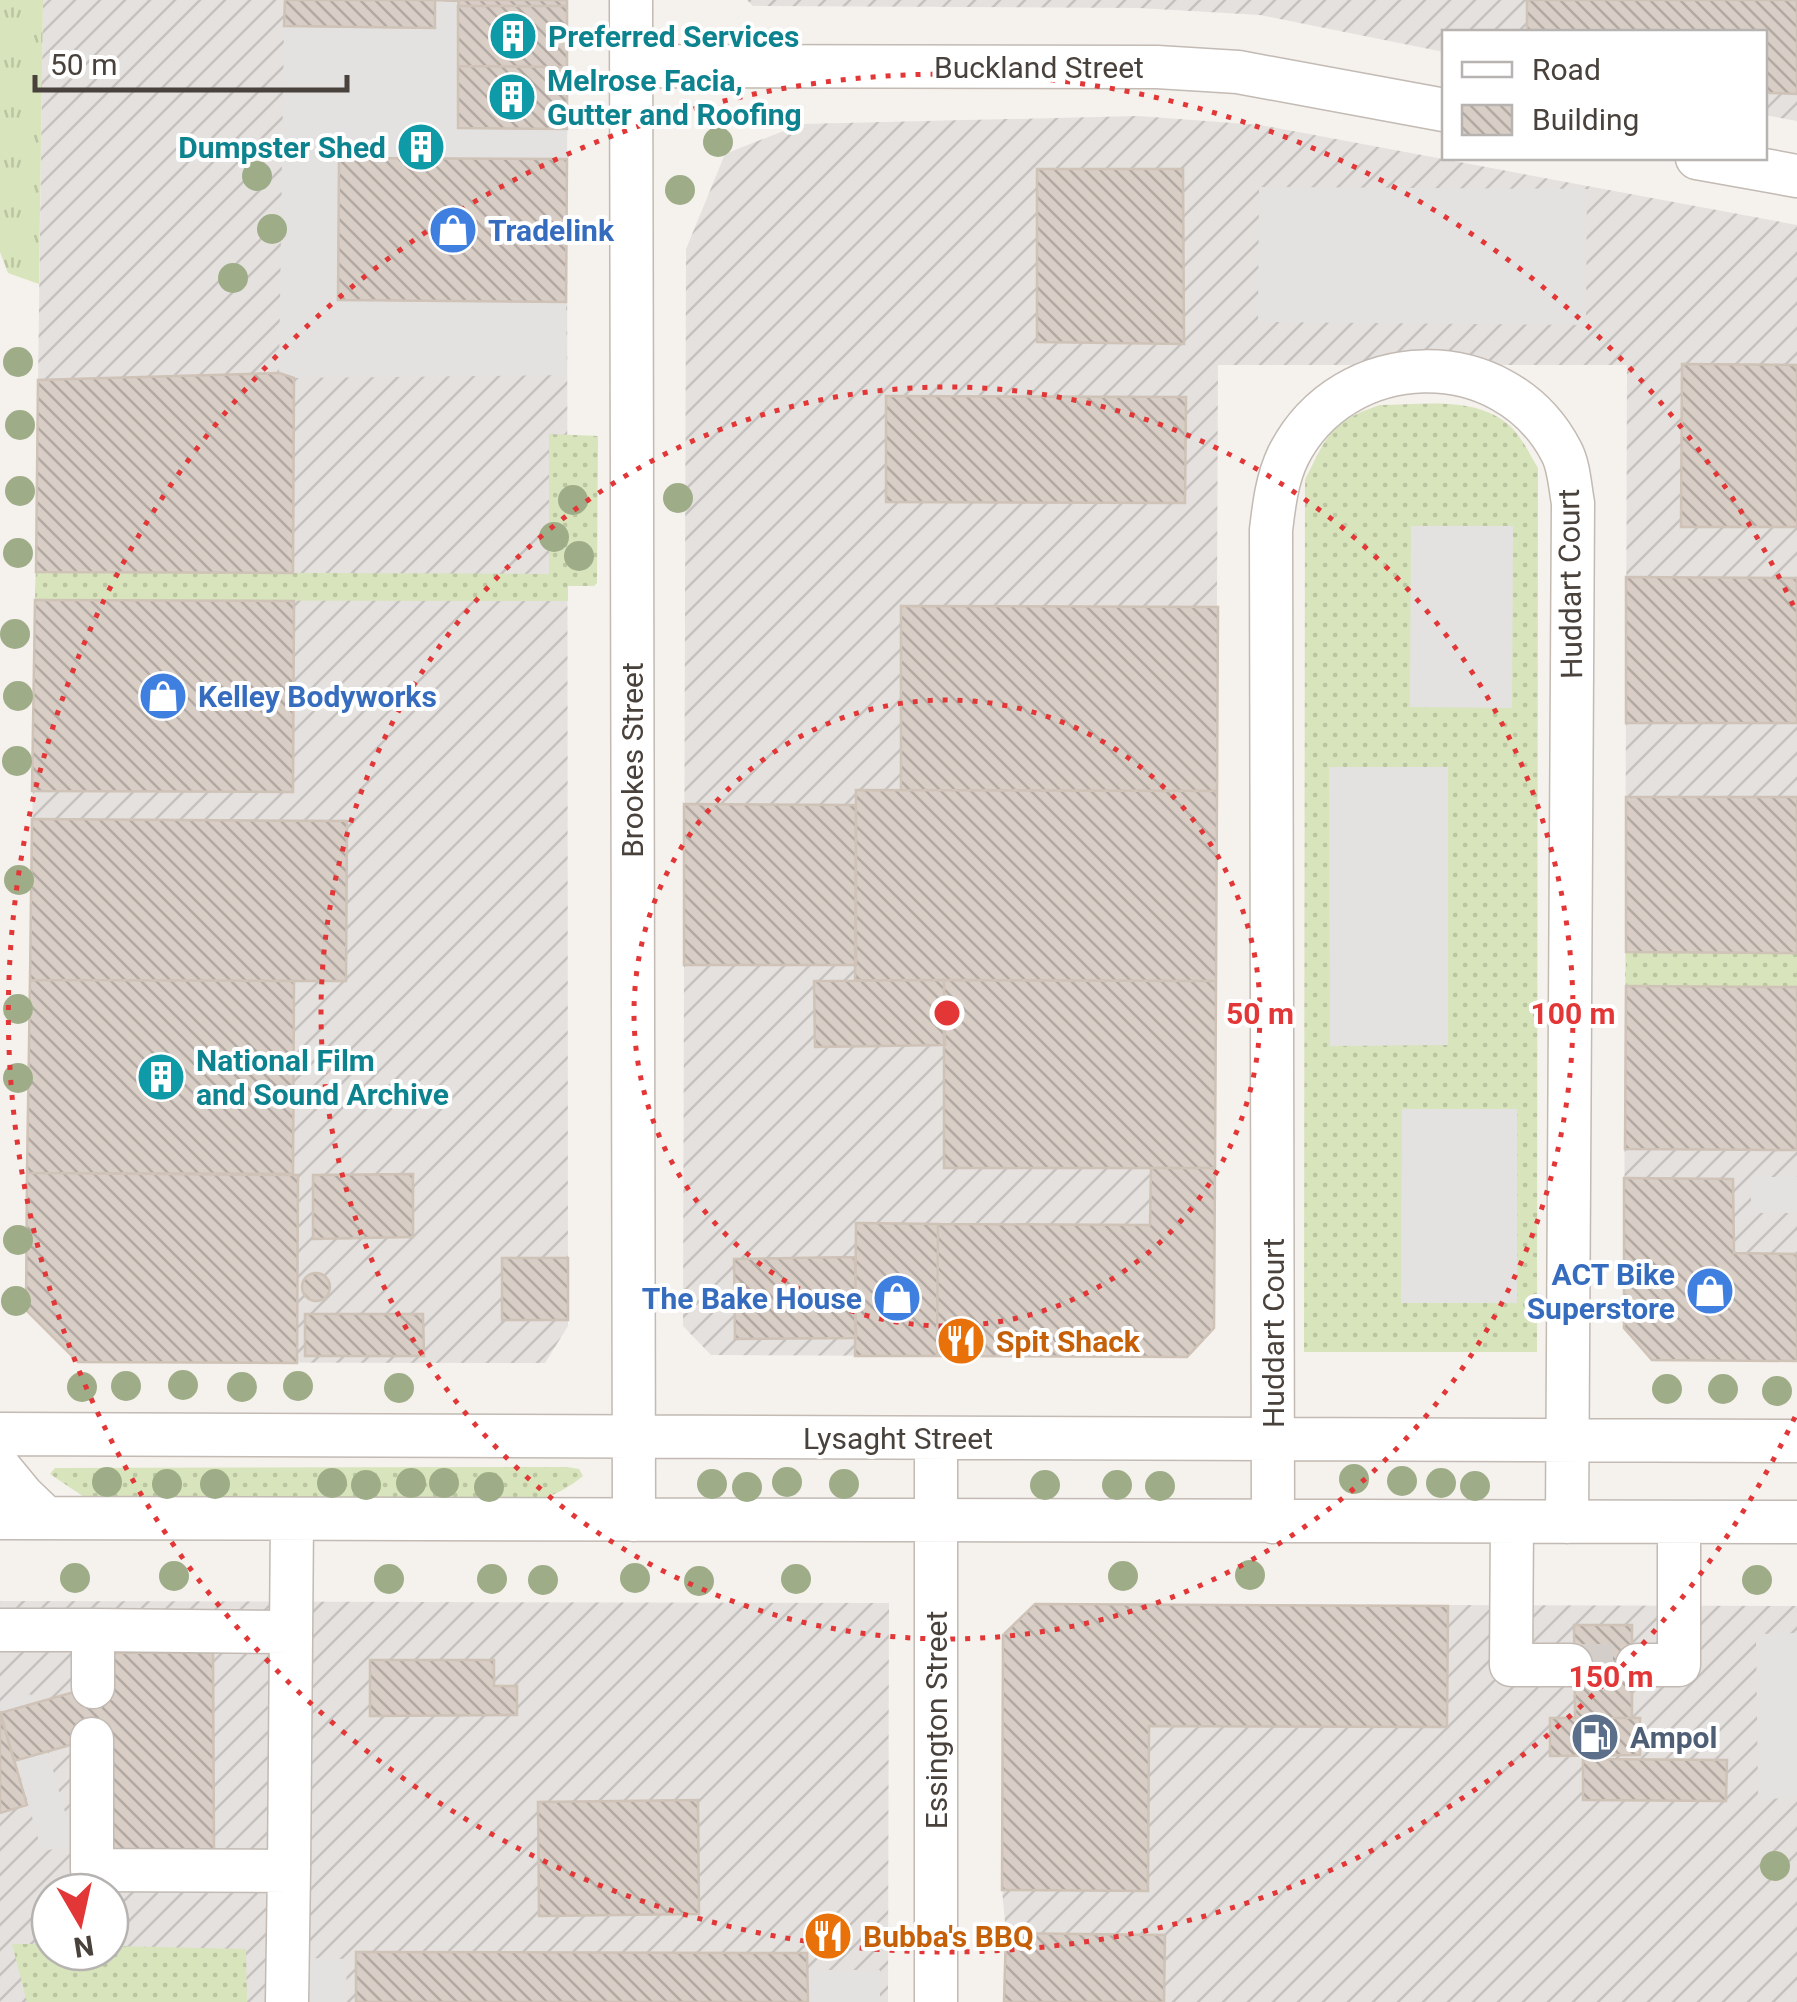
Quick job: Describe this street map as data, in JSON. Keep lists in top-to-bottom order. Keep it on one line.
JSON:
{"streets":{"street":["Buckland Street","Huddart Court","Brookes Street","Lysaght Street","Essington Street"]},"crossings":[["Buckland Street","Brookes Street"],["Huddart Court","Lysaght Street"],["Brookes Street","Lysaght Street"],["Lysaght Street","Essington Street"]],"places":{"building":["Preferred Services","Melrose Facia, Gutter and Roofing","Dumpster Shed","National Film and Sound Archive"],"shop":["Tradelink","Kelley Bodyworks","ACT Bike Superstore","The Bake House"],"restaurant":["Spit Shack","Bubba's BBQ"],"fuel station":["Ampol"]},"legend":["Road","Building"],"scale_bar":"50 m","north":"bottom","rings":["50 m","100 m","150 m"]}
